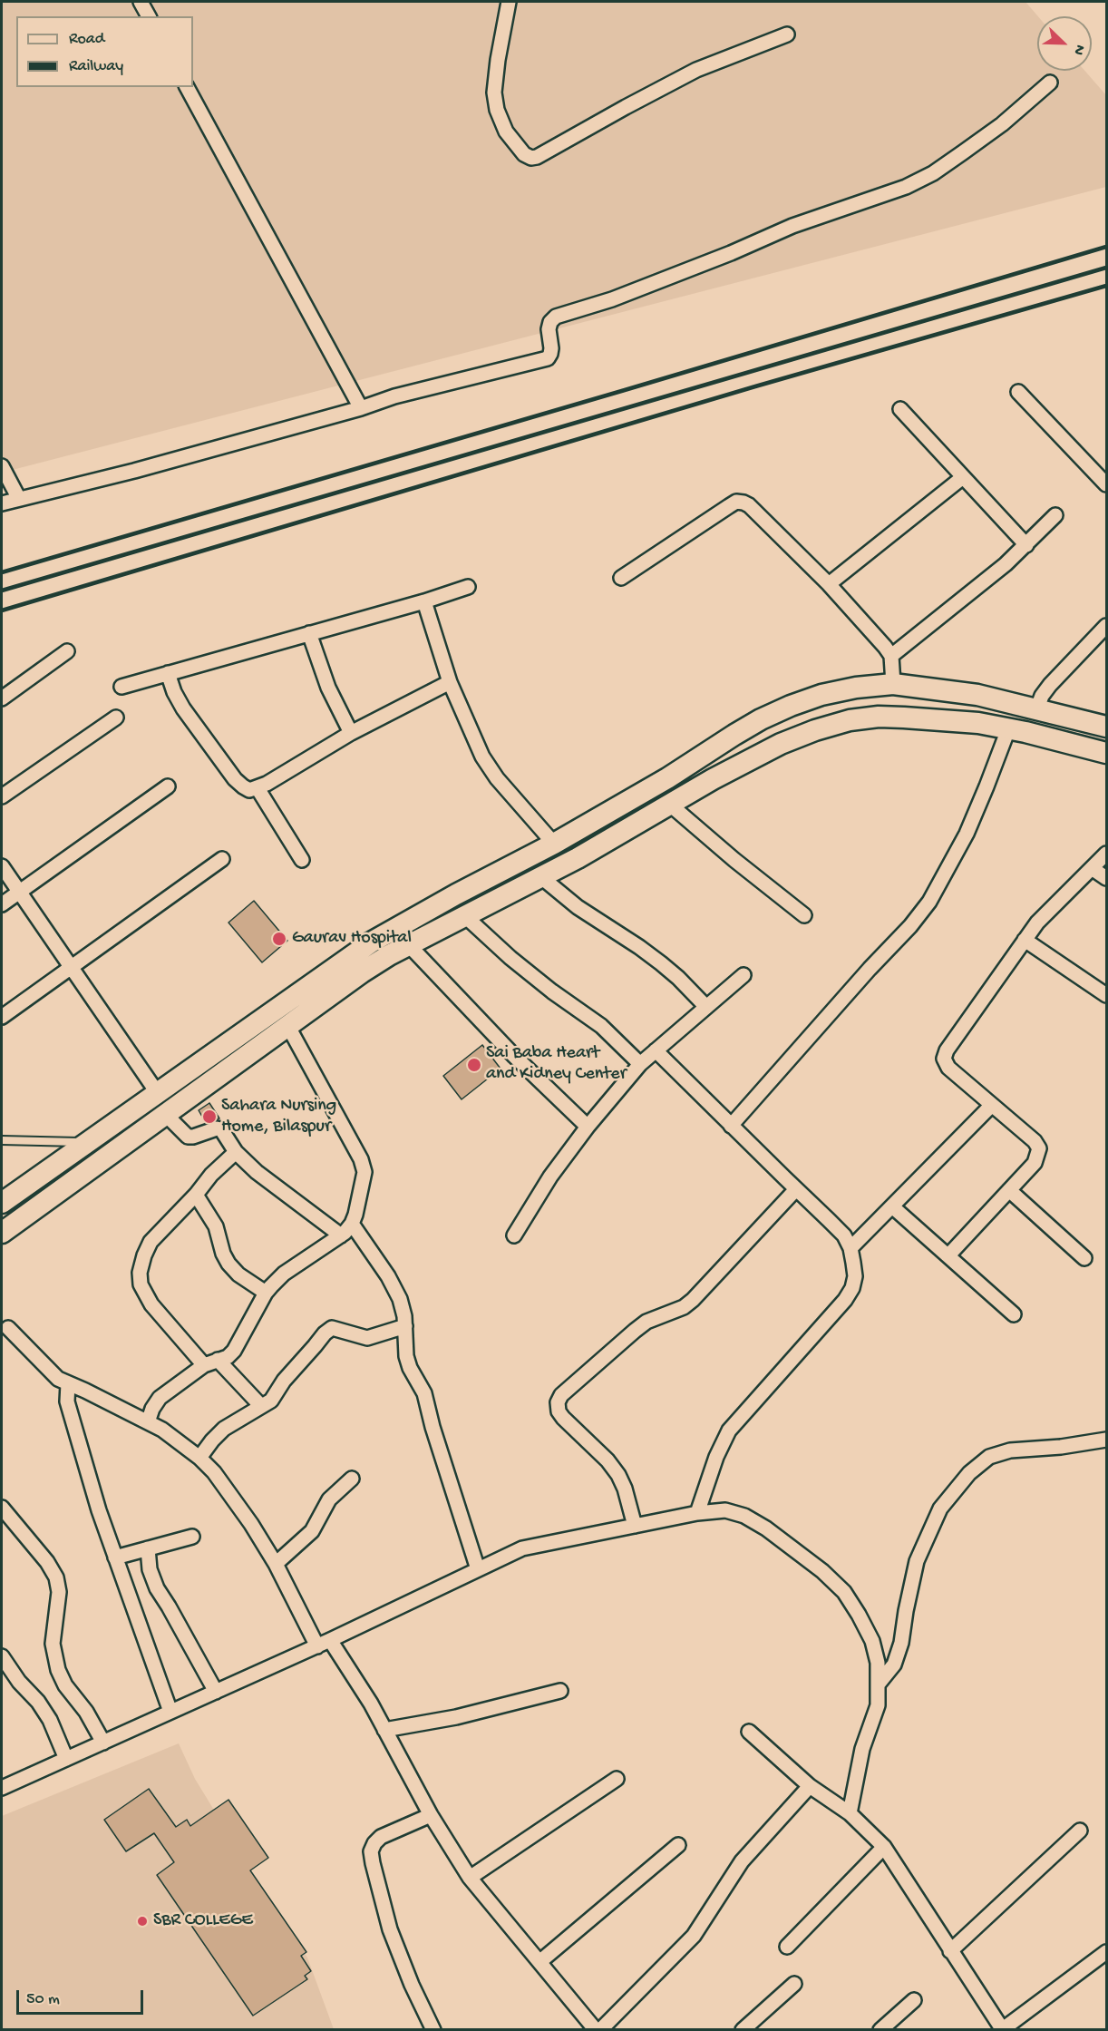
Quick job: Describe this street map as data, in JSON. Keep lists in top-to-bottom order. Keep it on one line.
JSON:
{"places":["Gaurav Hospital","Sai Baba Heart and Kidney Center","Sahara Nursing Home, Bilaspur","SBR COLLEGE"],"legend":["Road","Railway"],"scale_bar":"50 m","north":"bottom right"}
